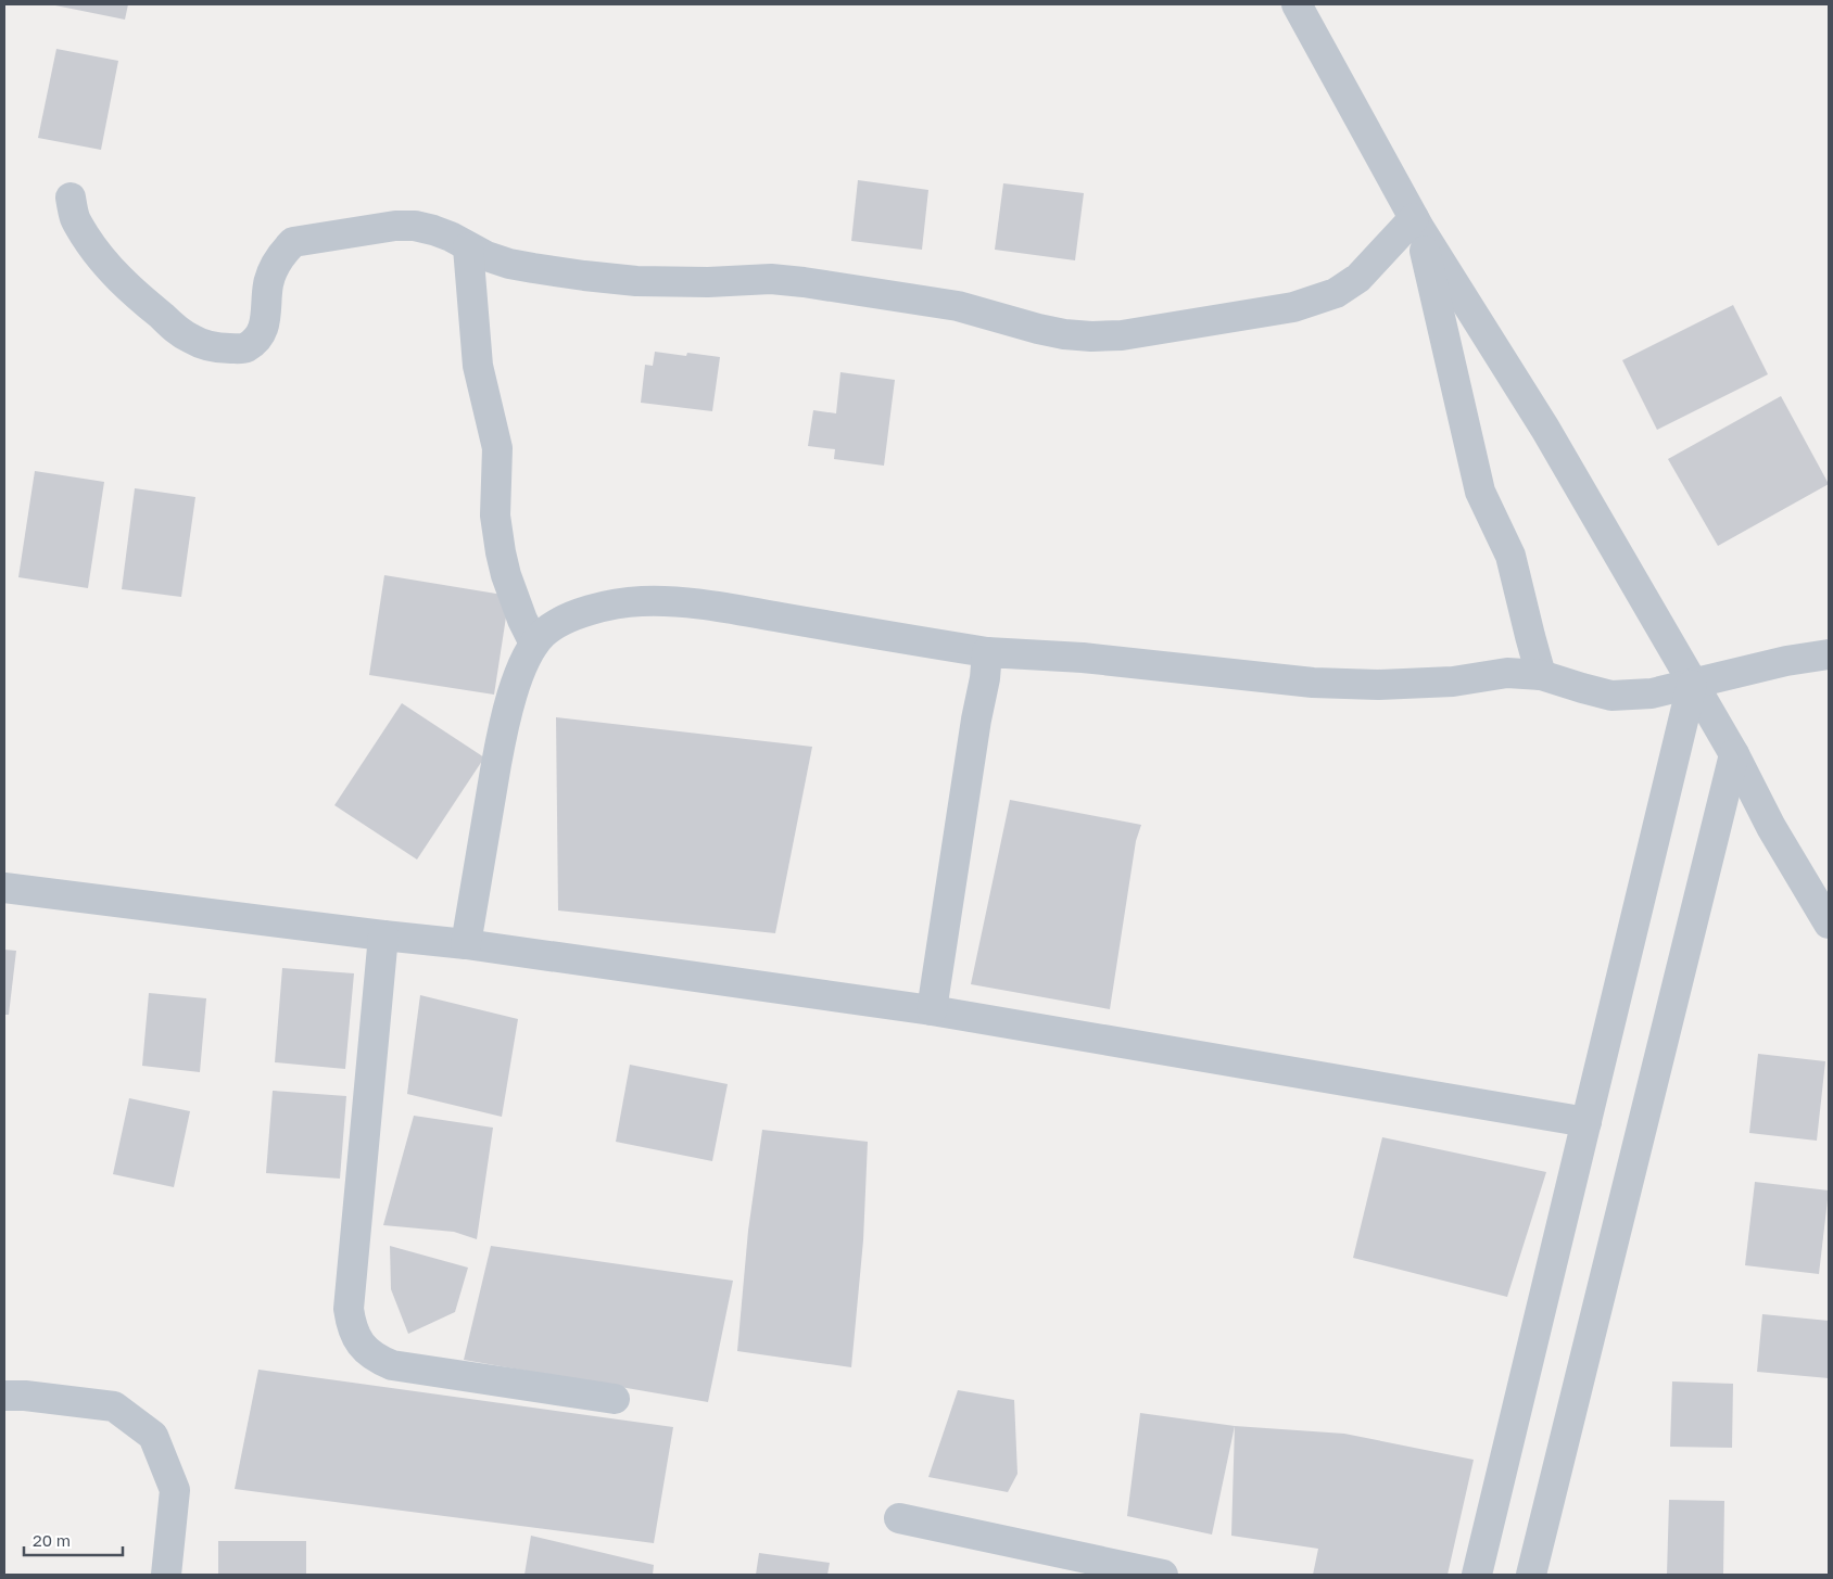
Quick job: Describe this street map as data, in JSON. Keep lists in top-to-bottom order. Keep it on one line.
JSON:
{"scale_bar":"20 m"}
